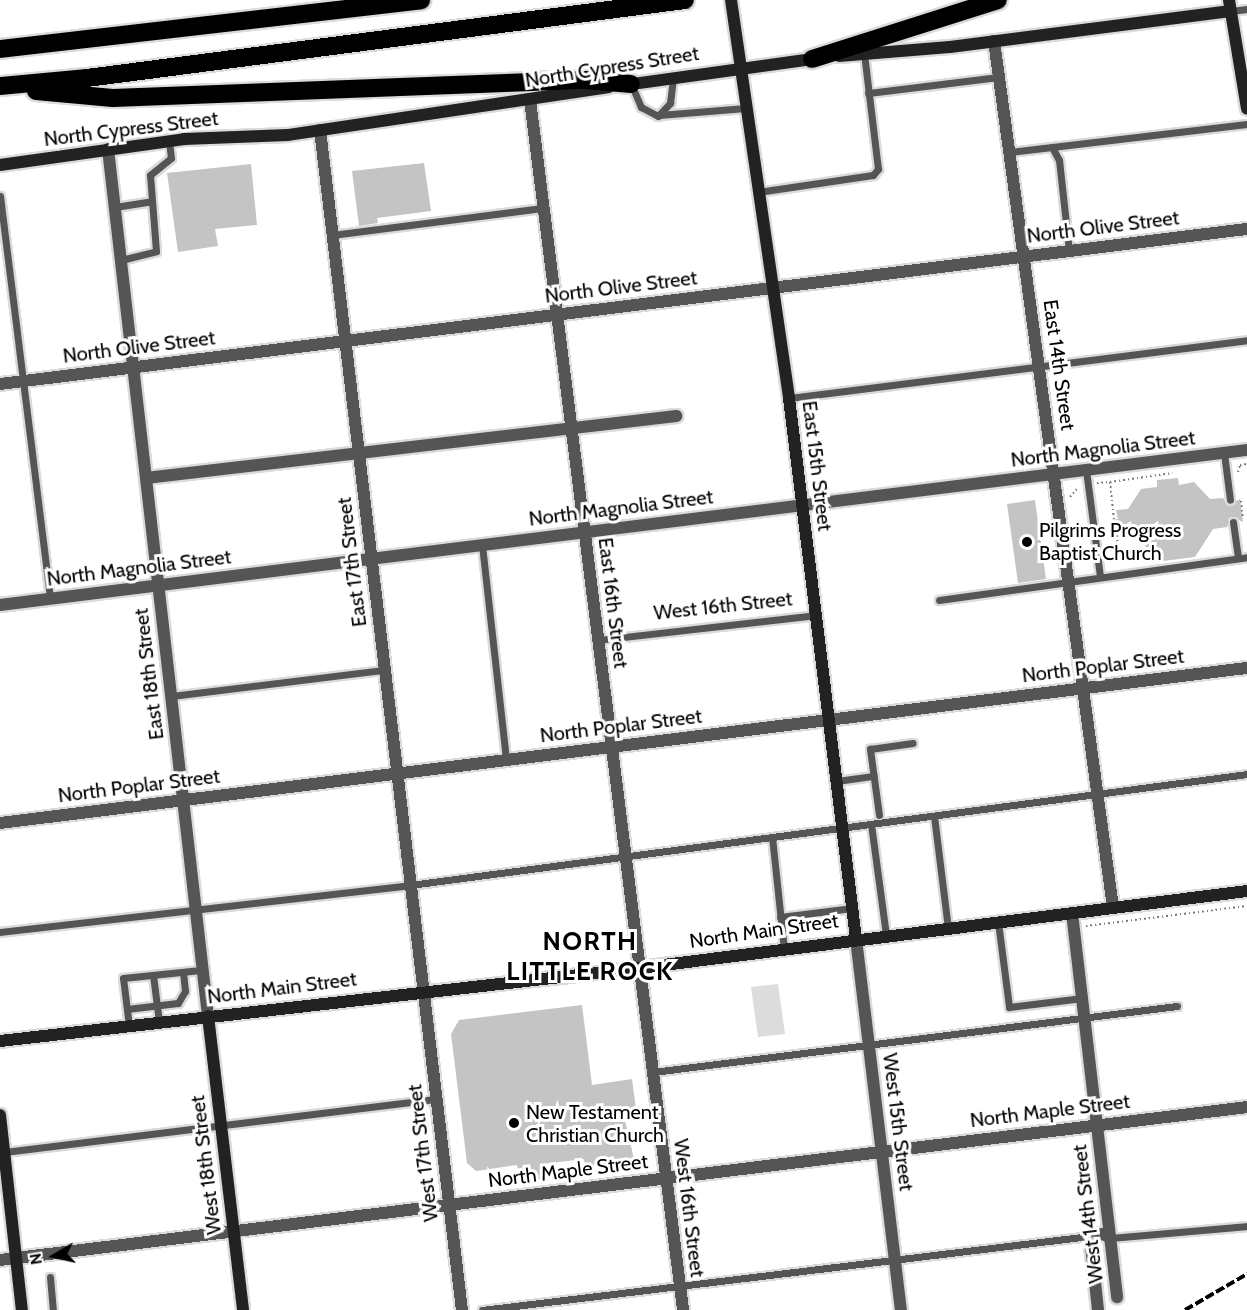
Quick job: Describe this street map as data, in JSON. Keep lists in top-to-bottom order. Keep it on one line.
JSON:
{"streets":{"main road":["North Cypress Street","East 15th Street","North Main Street","West 18th Street"],"street":["North Olive Street","East 14th Street","North Magnolia Street","East 17th Street","East 16th Street","West 16th Street","North Poplar Street","East 18th Street","North Maple Street","West 15th Street","West 17th Street","West 14th Street"]},"crossings":[["North Cypress Street","East 14th Street"],["North Cypress Street","East 15th Street"],["North Cypress Street","East 17th Street"],["North Cypress Street","East 16th Street"],["North Cypress Street","East 18th Street"],["North Olive Street","East 14th Street"],["North Olive Street","East 15th Street"],["North Olive Street","East 17th Street"],["North Olive Street","East 16th Street"],["North Olive Street","East 18th Street"],["East 14th Street","North Magnolia Street"],["East 14th Street","North Poplar Street"],["East 14th Street","North Main Street"],["North Magnolia Street","East 15th Street"],["North Magnolia Street","East 17th Street"],["North Magnolia Street","East 16th Street"],["North Magnolia Street","East 18th Street"],["East 15th Street","West 16th Street"],["East 15th Street","North Poplar Street"],["East 15th Street","North Main Street"],["East 15th Street","West 15th Street"],["East 17th Street","North Poplar Street"],["East 17th Street","North Main Street"],["East 17th Street","West 17th Street"],["East 16th Street","West 16th Street"],["East 16th Street","North Poplar Street"],["East 16th Street","North Main Street"],["West 16th Street","North Main Street"],["West 16th Street","North Maple Street"],["North Poplar Street","East 18th Street"],["East 18th Street","North Main Street"],["East 18th Street","West 18th Street"],["North Main Street","West 15th Street"],["North Main Street","West 17th Street"],["North Main Street","West 18th Street"],["North Main Street","West 14th Street"],["North Maple Street","West 15th Street"],["North Maple Street","West 17th Street"],["North Maple Street","West 18th Street"],["North Maple Street","West 14th Street"]],"districts":["NORTH LITTLE ROCK"],"places":["Pilgrims Progress Baptist Church","New Testament Christian Church"],"north":"left"}
